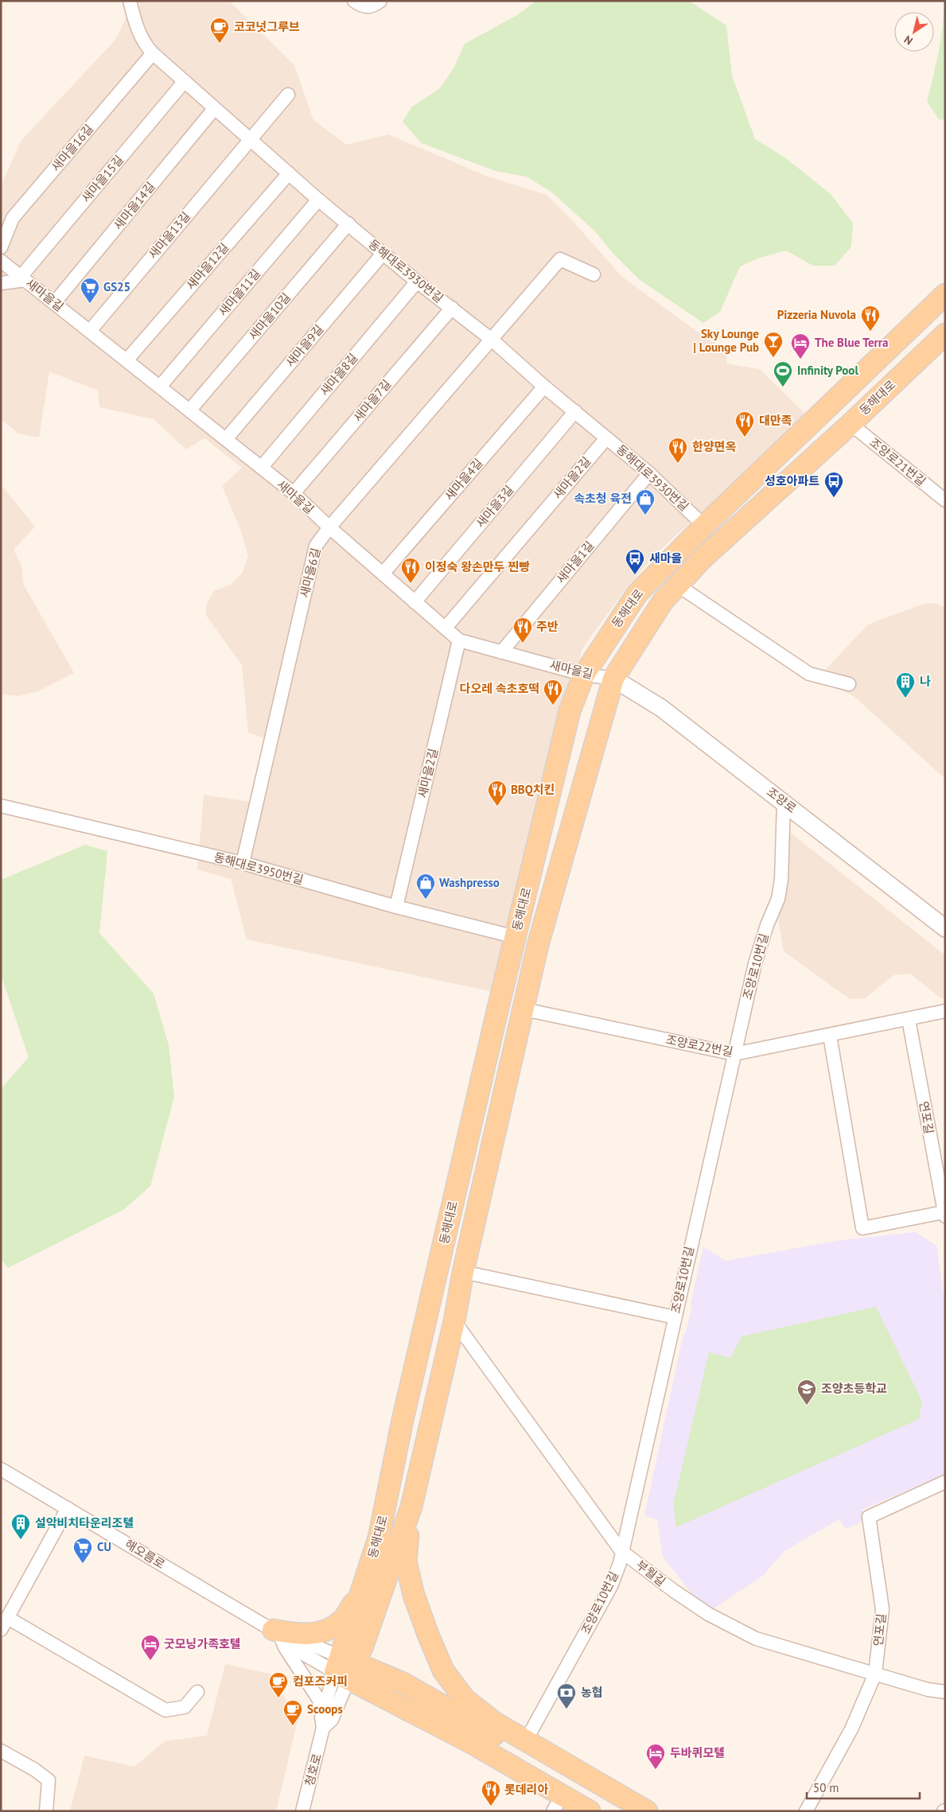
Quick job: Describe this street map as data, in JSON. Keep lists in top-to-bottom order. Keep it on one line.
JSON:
{"streets":{"main road":["동해대로"],"street":["새마을16길","새마을15길","새마을14길","새마을13길","새마을12길","동해대로3930번길","새마을11길","새마을길","새마을10길","새마을9길","새마을8길","새마을7길","조양로21번길","새마을2길","새마을4길","새마을3길","새마을1길","새마을6길","조양로","동해대로3950번길","조양로10번길","조양로22번길","연포길","해오름로","부월길","청호로"]},"crossings":[["새마을16길","동해대로3930번길"],["새마을15길","동해대로3930번길"],["새마을15길","새마을길"],["새마을14길","동해대로3930번길"],["새마을14길","새마을길"],["새마을13길","동해대로3930번길"],["새마을13길","새마을길"],["새마을12길","동해대로3930번길"],["새마을12길","새마을길"],["동해대로3930번길","새마을11길"],["동해대로3930번길","새마을10길"],["동해대로3930번길","새마을9길"],["동해대로3930번길","새마을8길"],["동해대로3930번길","동해대로"],["동해대로3930번길","새마을7길"],["동해대로3930번길","새마을2길"],["동해대로3930번길","새마을4길"],["동해대로3930번길","새마을3길"],["동해대로3930번길","새마을1길"],["동해대로3930번길","새마을6길"],["새마을11길","새마을길"],["새마을길","새마을10길"],["새마을길","새마을9길"],["새마을길","새마을8길"],["새마을길","동해대로"],["새마을길","새마을7길"],["새마을길","새마을2길"],["새마을길","새마을4길"],["새마을길","새마을3길"],["새마을길","새마을1길"],["새마을길","새마을6길"],["새마을길","조양로"],["동해대로","조양로21번길"],["동해대로","조양로"],["동해대로","동해대로3950번길"],["동해대로","조양로10번길"],["동해대로","조양로22번길"],["동해대로","해오름로"],["동해대로","부월길"],["동해대로","청호로"],["새마을2길","동해대로3950번길"],["새마을6길","동해대로3950번길"],["조양로","조양로10번길"],["조양로10번길","조양로22번길"],["조양로10번길","부월길"],["조양로22번길","연포길"],["연포길","부월길"],["해오름로","청호로"]],"places":{"cafe":["코코넛그루브","컴포즈커피","Scoops"],"supermarket":["GS25","CU"],"restaurant":["Pizzeria Nuvola","대만족","한양면옥","이정숙 왕손만두 찐빵","주반","다오레 속초호떡","BBQ치킨","롯데리아"],"bar":["Sky Lounge | Lounge Pub"],"hotel":["The Blue Terra","굿모닝가족호텔","두바퀴모텔"],"sports":["Infinity Pool"],"bus stop":["성호아파트","새마을"],"shop":["속초청 육전","Washpresso"],"building":["나","설악비치타운리조텔"],"school or university":["조양초등학교"],"bank":["농협"]},"scale_bar":"50 m","north":"bottom left"}
